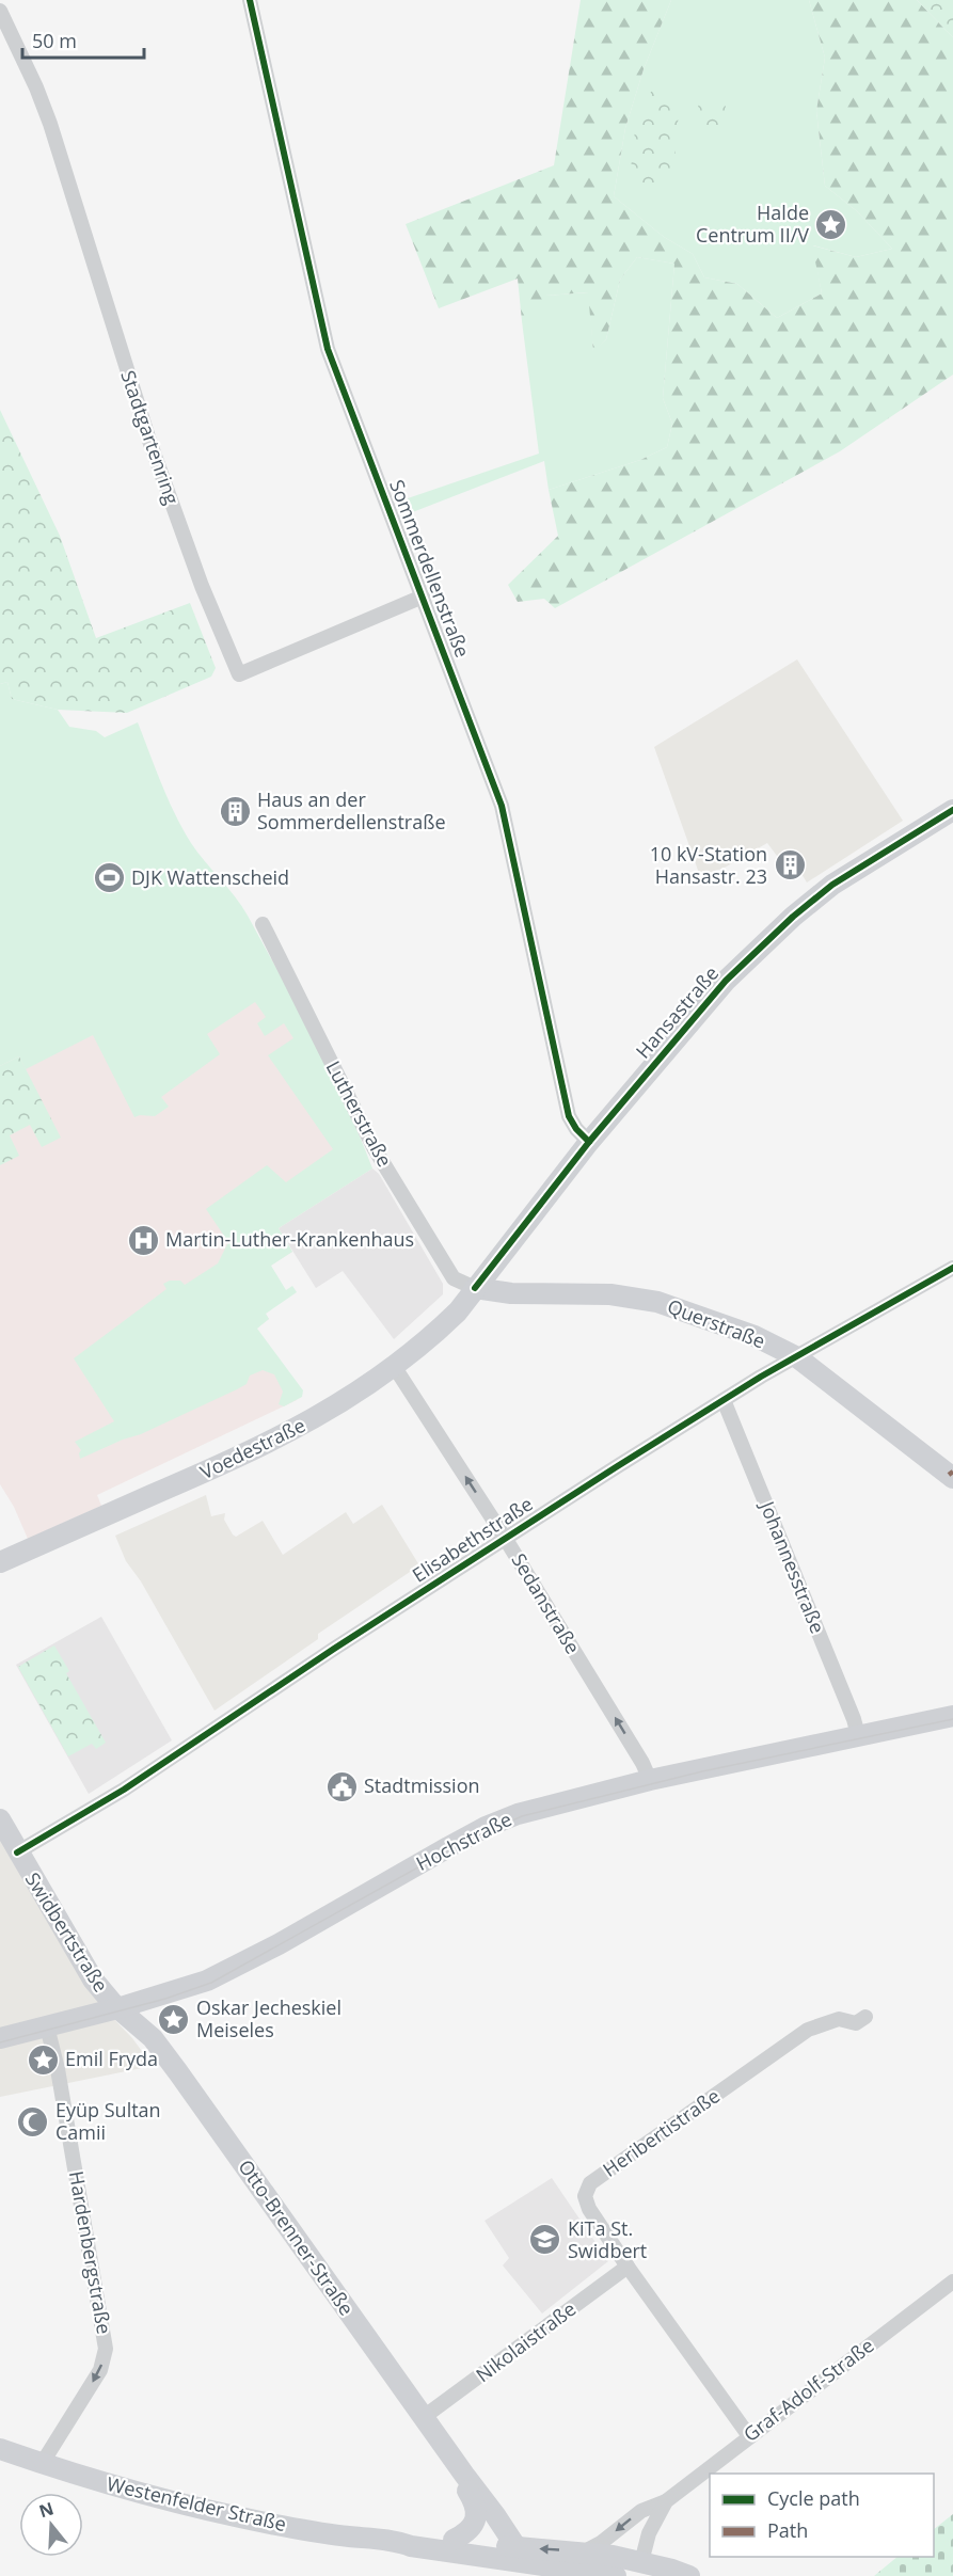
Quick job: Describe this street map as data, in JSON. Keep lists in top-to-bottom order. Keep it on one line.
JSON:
{"streets":{"street":["Stadtgartenring","Sommerdellenstraße","Hansastraße","Lutherstraße","Querstraße","Voedestraße","Elisabethstraße","Johannesstraße","Sedanstraße","Hochstraße","Swidbertstraße","Heribertistraße","Otto-Brenner-Straße","Hardenbergstraße","Nikolaistraße","Graf-Adolf-Straße","Westenfelder Straße"]},"crossings":[["Stadtgartenring","Sommerdellenstraße"],["Sommerdellenstraße","Hansastraße"],["Hansastraße","Lutherstraße"],["Hansastraße","Querstraße"],["Hansastraße","Voedestraße"],["Lutherstraße","Querstraße"],["Lutherstraße","Voedestraße"],["Querstraße","Voedestraße"],["Querstraße","Elisabethstraße"],["Voedestraße","Sedanstraße"],["Elisabethstraße","Johannesstraße"],["Elisabethstraße","Sedanstraße"],["Elisabethstraße","Swidbertstraße"],["Johannesstraße","Hochstraße"],["Sedanstraße","Hochstraße"],["Hochstraße","Swidbertstraße"],["Hochstraße","Otto-Brenner-Straße"],["Hochstraße","Hardenbergstraße"],["Swidbertstraße","Otto-Brenner-Straße"],["Heribertistraße","Nikolaistraße"],["Heribertistraße","Graf-Adolf-Straße"],["Otto-Brenner-Straße","Nikolaistraße"],["Otto-Brenner-Straße","Westenfelder Straße"],["Hardenbergstraße","Westenfelder Straße"],["Graf-Adolf-Straße","Westenfelder Straße"]],"one_way":["Sedanstraße","Hardenbergstraße"],"places":{"place":["Halde Centrum II/V","Oskar Jecheskiel Meiseles","Emil Fryda"],"building":["Haus an der Sommerdellenstraße","10 kV-Station Hansastr. 23"],"sports":["DJK Wattenscheid"],"hospital":["Martin-Luther-Krankenhaus"],"public building":["Stadtmission"],"mosque":["Eyüp Sultan Camii"],"school or university":["KiTa St. Swidbert"]},"legend":["Cycle path","Path"],"scale_bar":"50 m","north":"top"}
